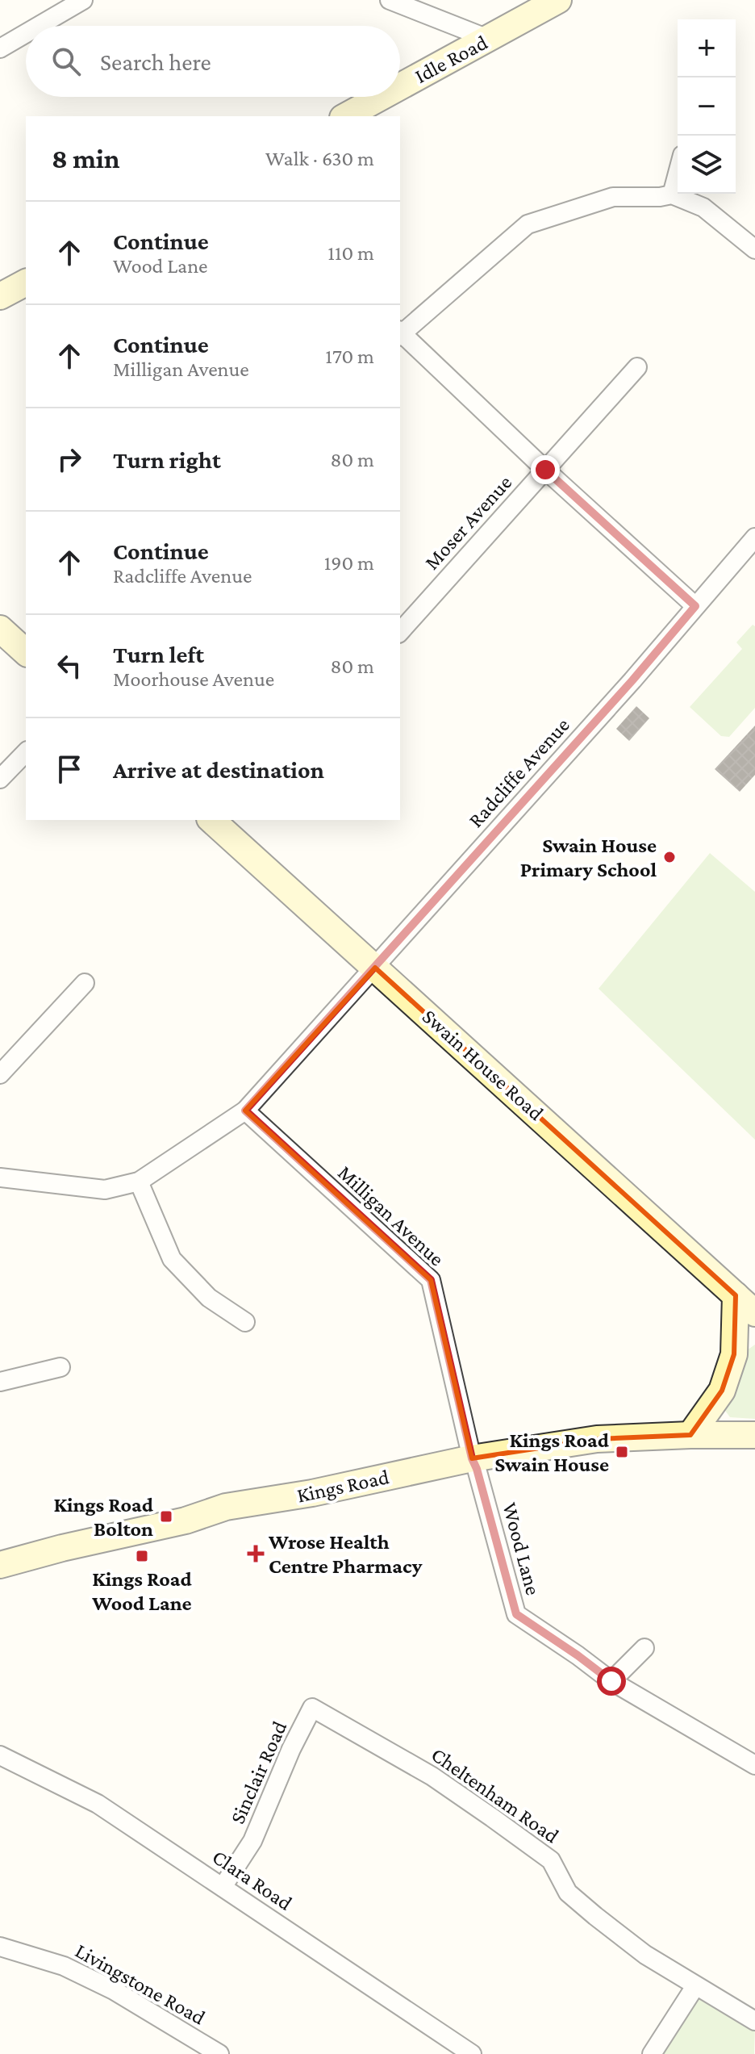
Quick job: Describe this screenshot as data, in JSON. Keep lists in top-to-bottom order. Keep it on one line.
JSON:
{"streets":{"street":["Idle Road","Moser Avenue","Radcliffe Avenue","Swain House Road","Milligan Avenue","Kings Road","Wood Lane","Sinclair Road","Cheltenham Road","Clara Road","Livingstone Road"]},"crossings":[["Radcliffe Avenue","Swain House Road"],["Radcliffe Avenue","Milligan Avenue"],["Milligan Avenue","Kings Road"],["Milligan Avenue","Wood Lane"],["Kings Road","Wood Lane"],["Sinclair Road","Cheltenham Road"],["Sinclair Road","Clara Road"]],"places":{"other":["Swain House Primary School"],"transit":["Kings Road Swain House","Kings Road Bolton","Kings Road Wood Lane"],"health":["Wrose Health Centre Pharmacy"]},"page":{"map_buttons":["+","−"],"search":"Search here","heading":["8 min","Walk · 630 m"],"list":[["Continue","Wood Lane","110 m"],["Continue","Milligan Avenue","170 m"],["Turn right","80 m"],["Continue","Radcliffe Avenue","190 m"],["Turn left","Moorhouse Avenue","80 m"],"Arrive at destination"]}}
